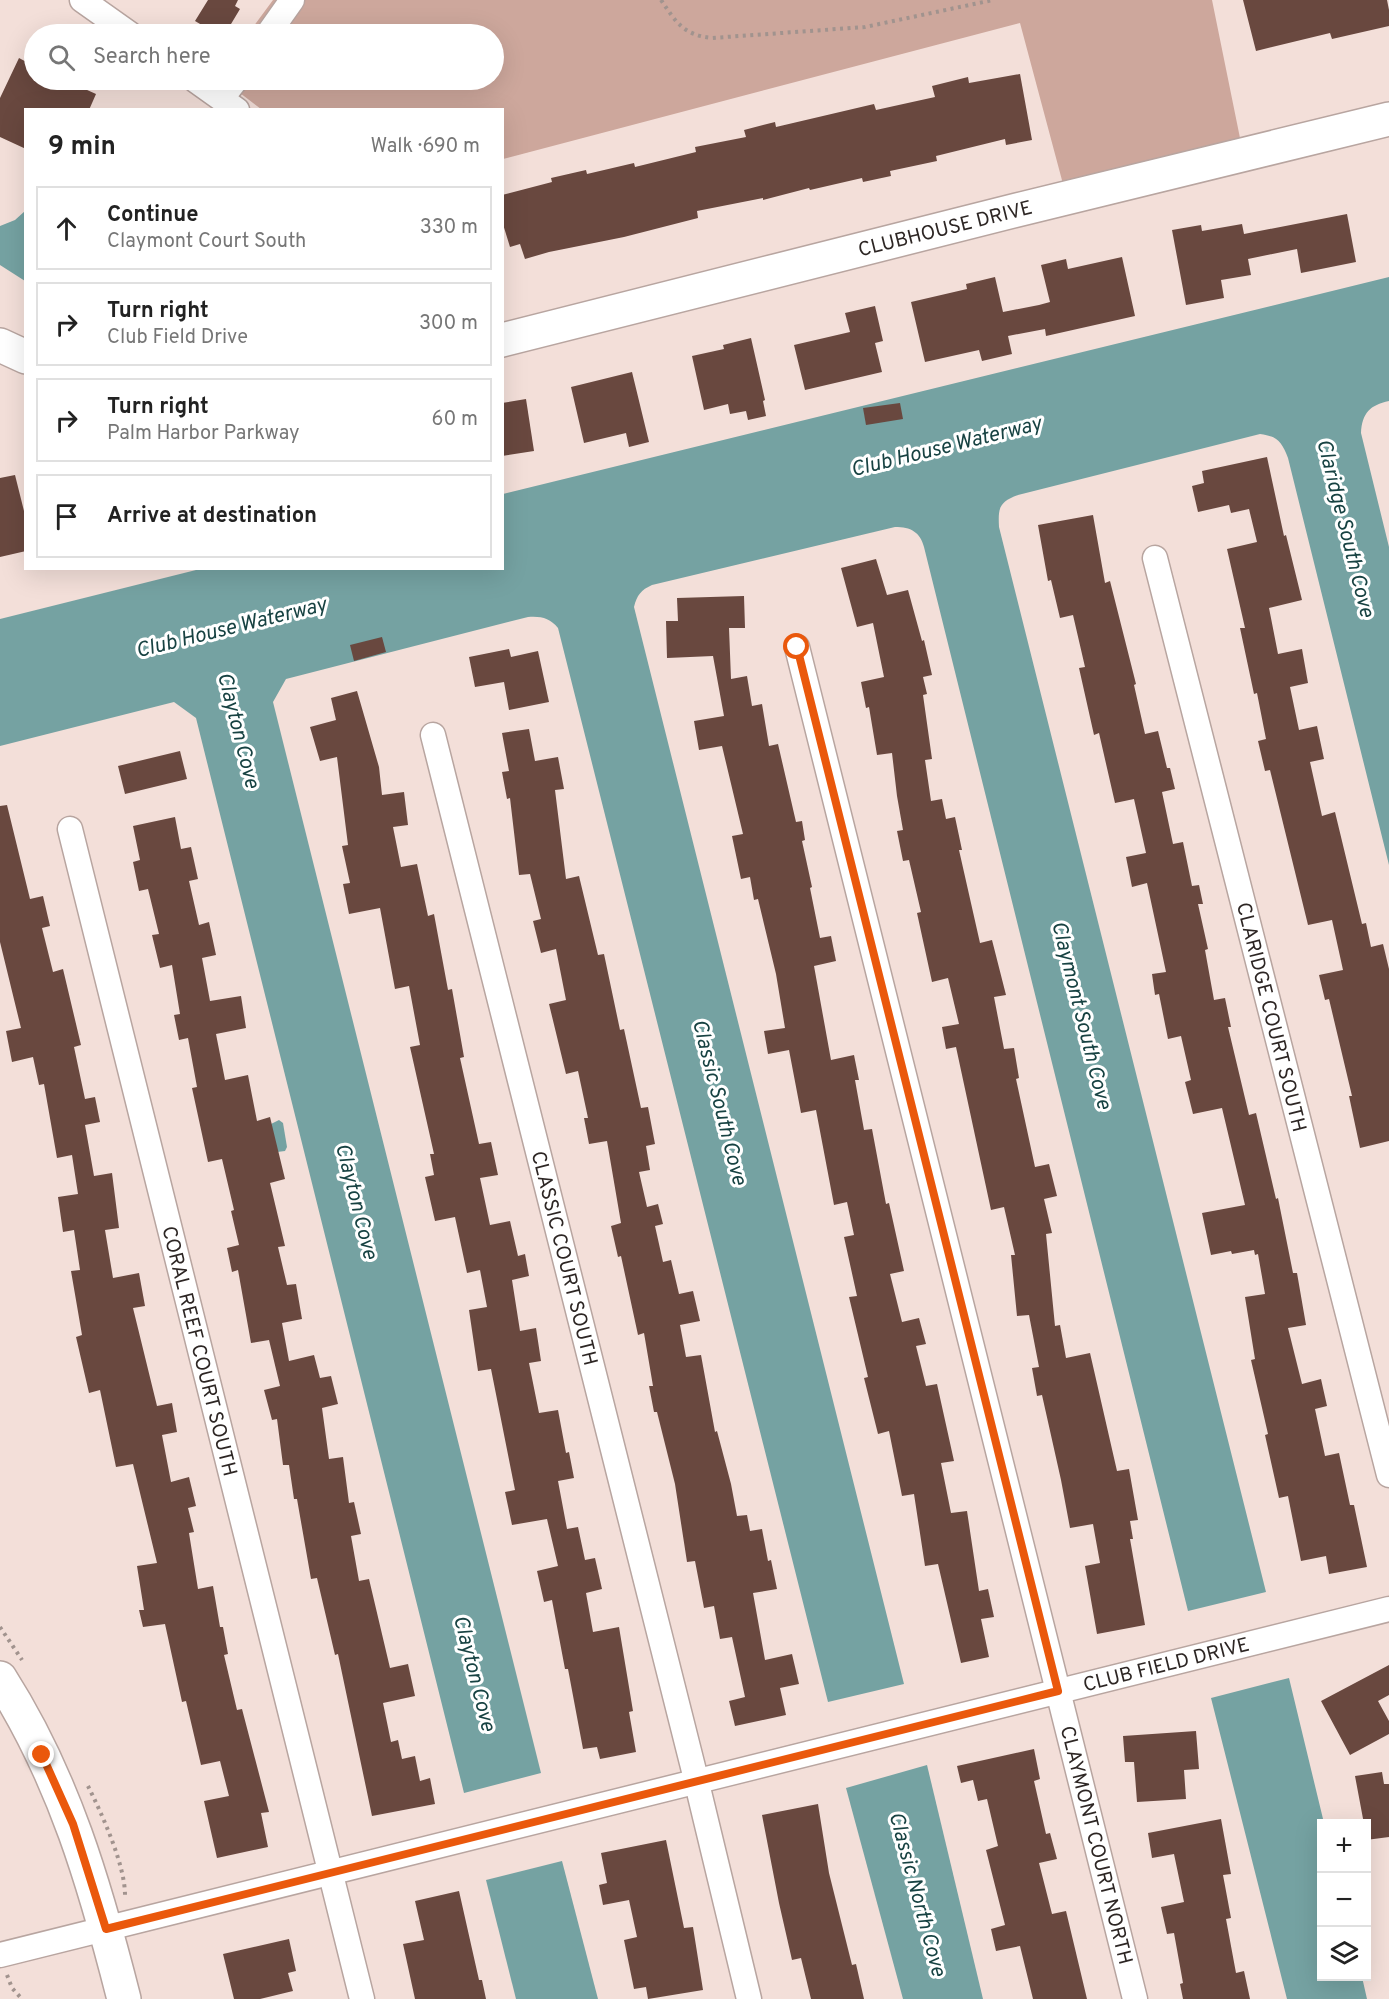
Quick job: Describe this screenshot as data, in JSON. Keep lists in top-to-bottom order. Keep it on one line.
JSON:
{"streets":{"street":["CLUBHOUSE DRIVE","CLARIDGE COURT SOUTH","CLASSIC COURT SOUTH","CORAL REEF COURT SOUTH","CLUB FIELD DRIVE","CLAYMONT COURT NORTH"]},"crossings":[["CLASSIC COURT SOUTH","CLUB FIELD DRIVE"],["CORAL REEF COURT SOUTH","CLUB FIELD DRIVE"],["CLUB FIELD DRIVE","CLAYMONT COURT NORTH"]],"water":["Club House Waterway","Claridge South Cove","Clayton Cove","Claymont South Cove","Classic South Cove","Classic North Cove"],"page":{"search":"Search here","heading":["9 min","Walk · 690 m"],"list":[["Continue","Claymont Court South","330 m"],["Turn right","Club Field Drive","300 m"],["Turn right","Palm Harbor Parkway","60 m"],"Arrive at destination"],"map_buttons":["+","−"]}}
